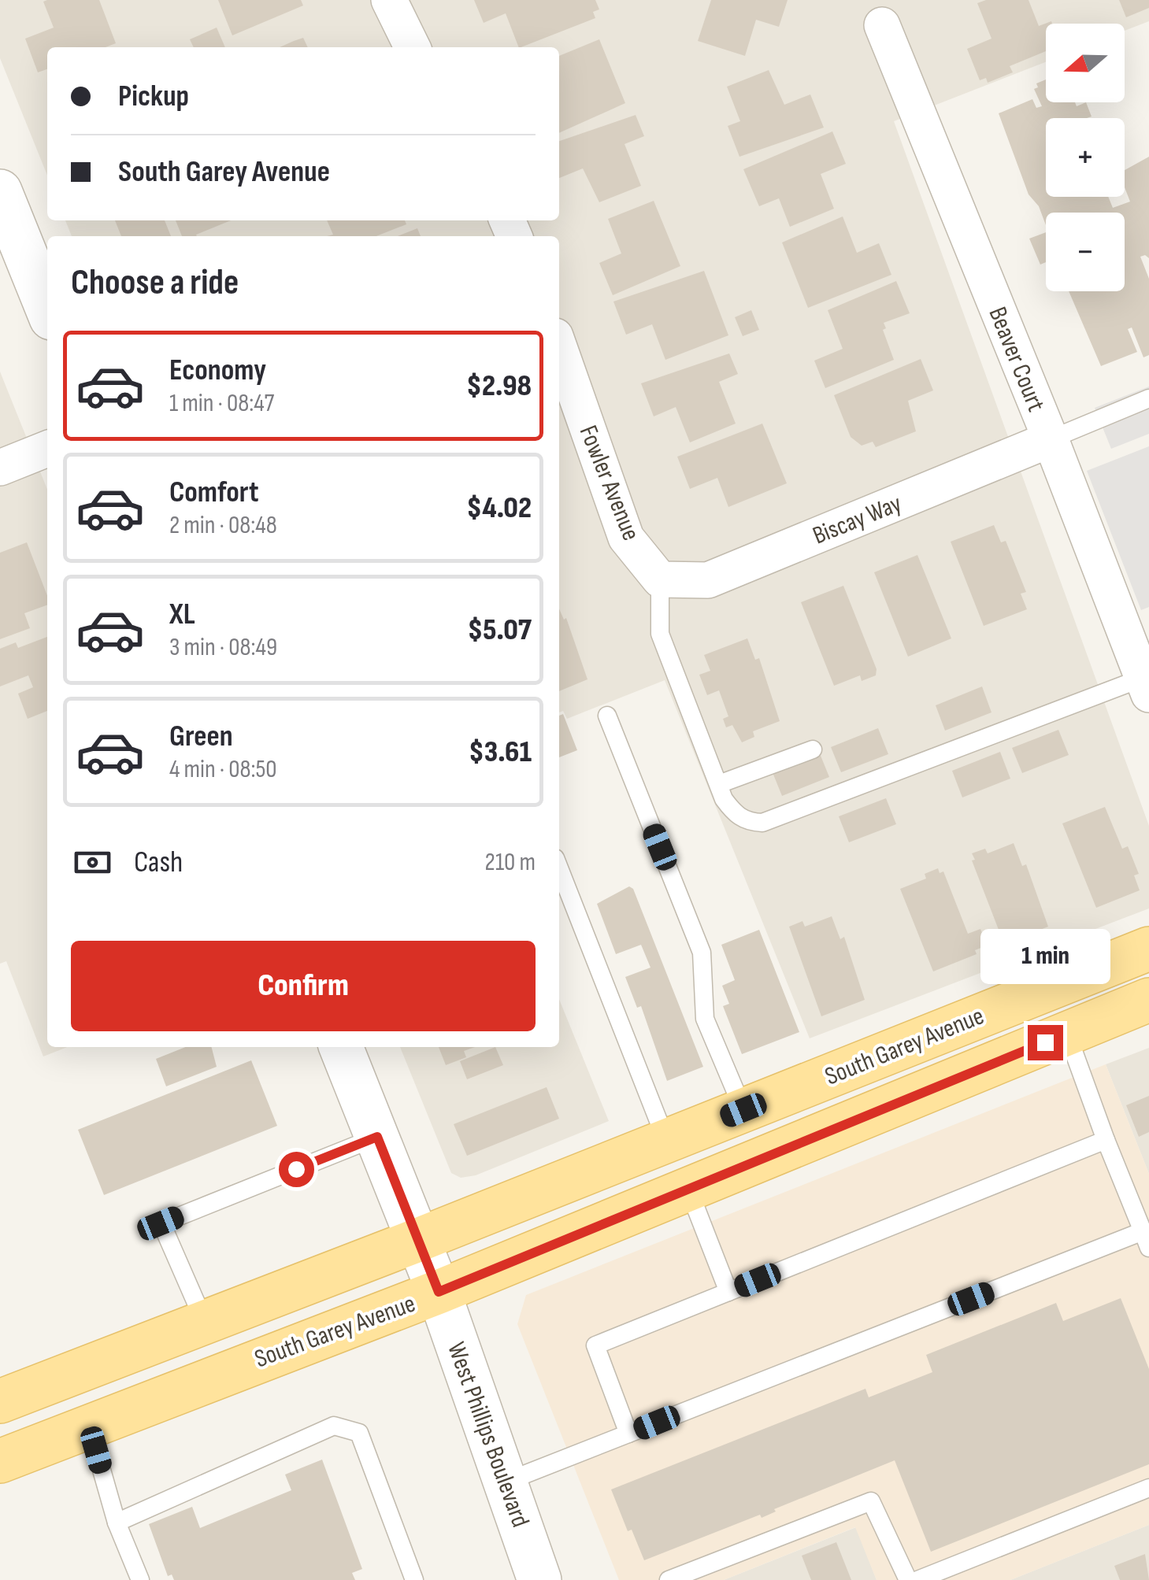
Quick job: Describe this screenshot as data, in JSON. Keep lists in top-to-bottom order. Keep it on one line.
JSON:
{"streets":{"main road":["South Garey Avenue"],"street":["Beaver Court","Fowler Avenue","Biscay Way","West Phillips Boulevard"]},"crossings":[["Beaver Court","Biscay Way"],["Fowler Avenue","Biscay Way"],["South Garey Avenue","West Phillips Boulevard"]],"north":"left","page":{"map_buttons":["+","−"],"banner":["Pickup","South Garey Avenue"],"heading":"Choose a ride","list":[{"name":"Economy","note":"1 min · 08:47","value":"$2.98"},{"name":"Comfort","note":"2 min · 08:48","value":"$4.02"},{"name":"XL","note":"3 min · 08:49","value":"$5.07"},{"name":"Green","note":"4 min · 08:50","value":"$3.61"}],"pay":["Cash","210 m"],"buttons":"Confirm","bubble":"1 min"}}
